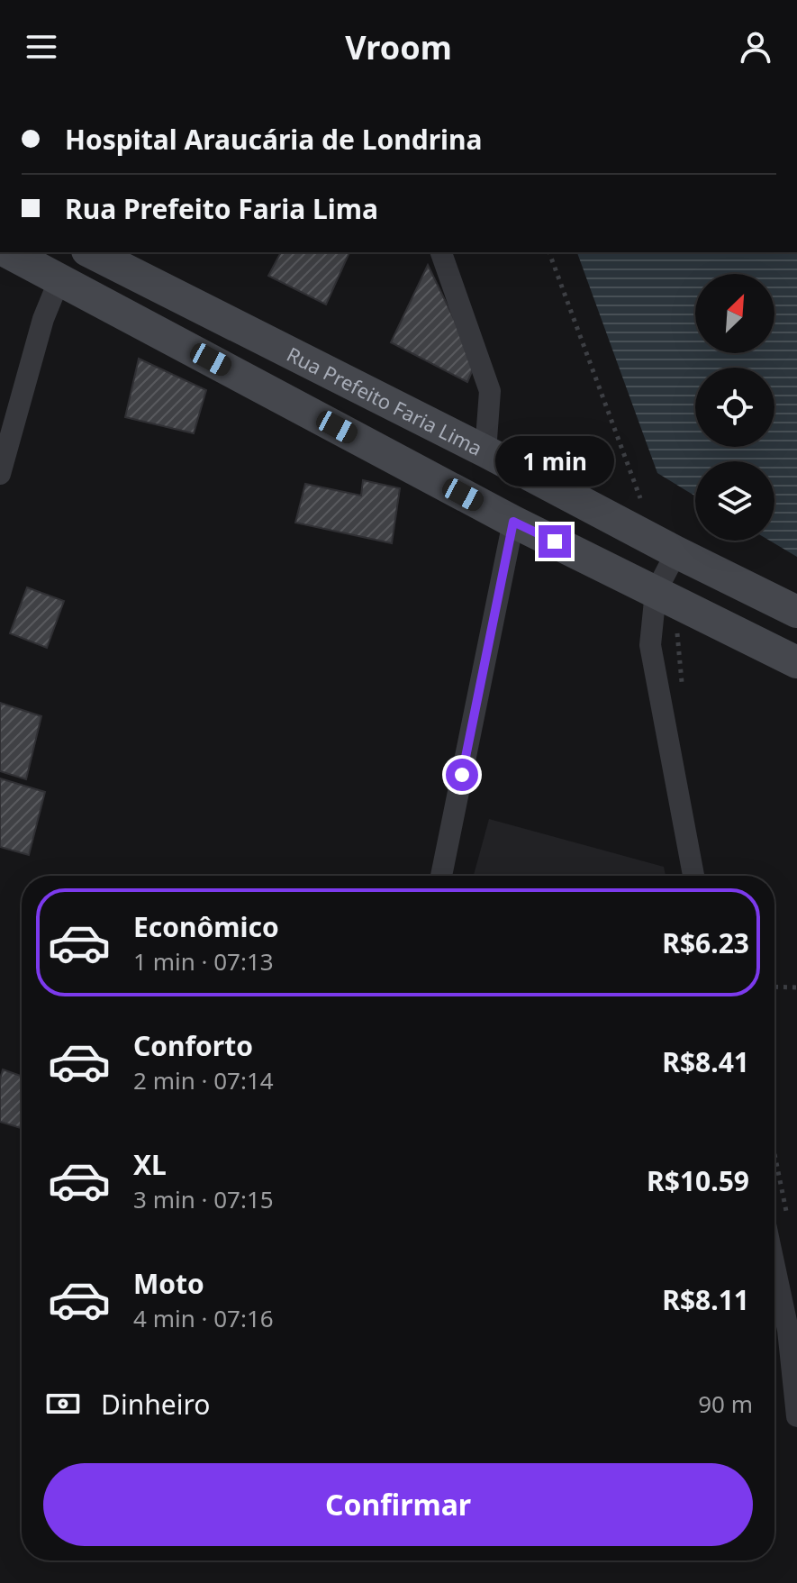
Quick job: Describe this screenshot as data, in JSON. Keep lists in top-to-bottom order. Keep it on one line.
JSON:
{"streets":{"main road":["Rua Prefeito Faria Lima"]},"north":"top right","page":{"header":"Vroom","banner":["Hospital Araucária de Londrina","Rua Prefeito Faria Lima"],"bubble":"1 min","list":[{"name":"Econômico","note":"1 min · 07:13","value":"R$6.23"},{"name":"Conforto","note":"2 min · 07:14","value":"R$8.41"},{"name":"XL","note":"3 min · 07:15","value":"R$10.59"},{"name":"Moto","note":"4 min · 07:16","value":"R$8.11"}],"pay":["Dinheiro","90 m"],"buttons":"Confirmar"}}
